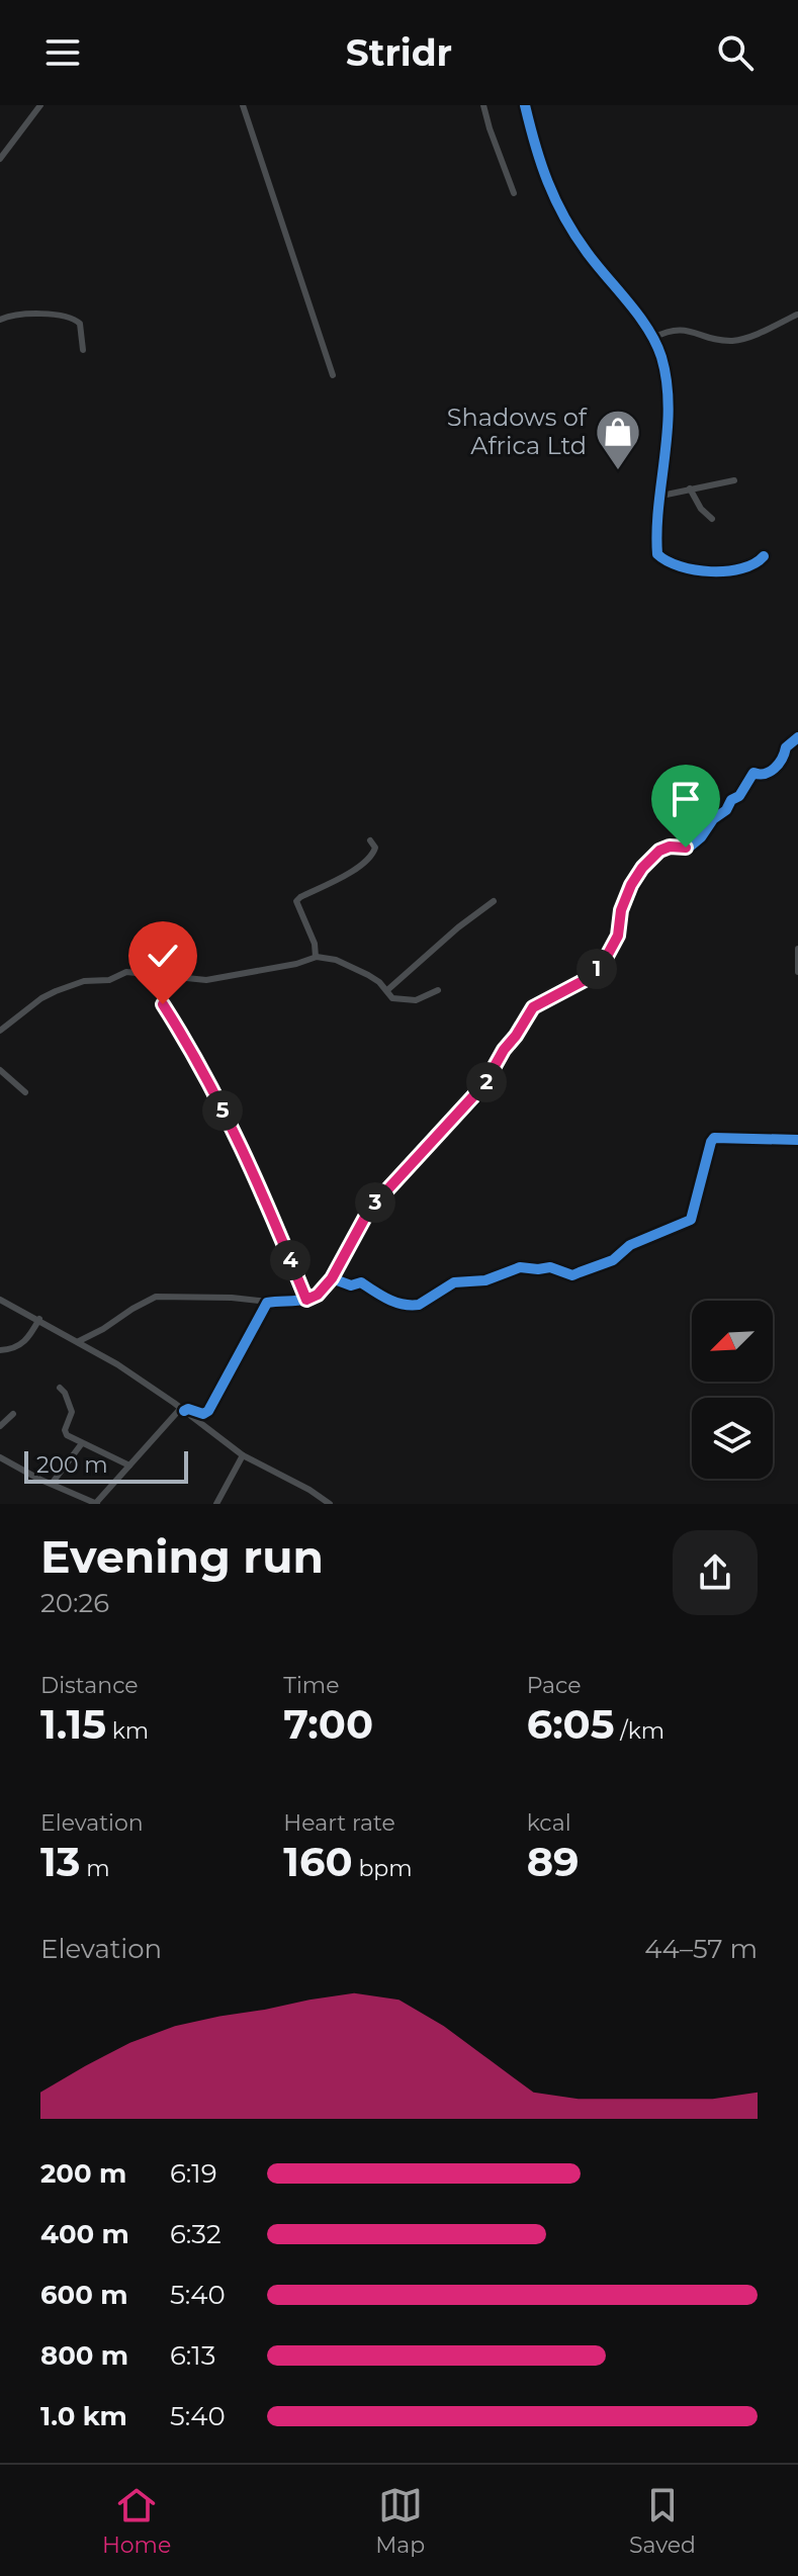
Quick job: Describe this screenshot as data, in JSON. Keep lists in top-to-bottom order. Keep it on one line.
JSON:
{"places":{"shop":["Shadows of Africa Ltd"]},"scale_bar":"200 m","north":"bottom left","page":{"header":"Stridr","pins":["1","2","5","3","4"],"scale":"200 m","heading":["Evening run","20:26"],"stats":[["Distance","1.15 km"],["Time","7:00"],["Pace","6:05 /km"],["Elevation","13 m"],["Heart rate","160 bpm"],["kcal","89"]],"chart":["Elevation","44–57 m"],"list":[{"name":"200 m","note":"6:19"},{"name":"400 m","note":"6:32"},{"name":"600 m","note":"5:40"},{"name":"800 m","note":"6:13"},{"name":"1.0 km","note":"5:40"}],"tabs":["Home","Map","Saved"]}}
